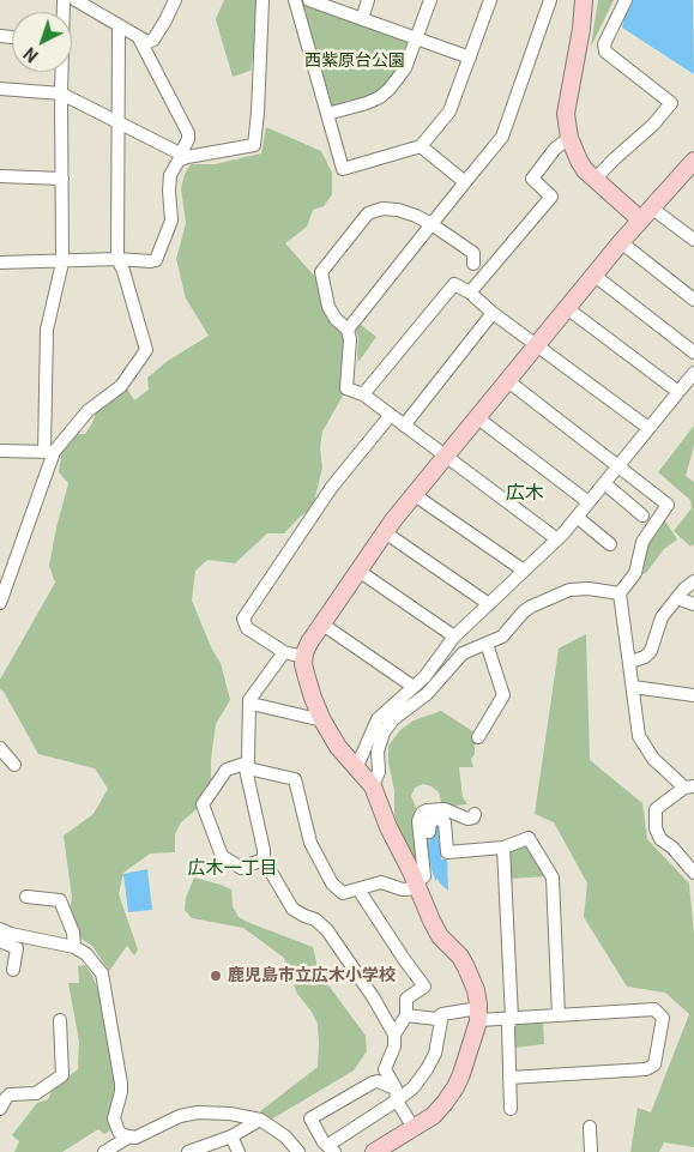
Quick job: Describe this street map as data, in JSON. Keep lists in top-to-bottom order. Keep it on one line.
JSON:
{"districts":["広木","広木一丁目"],"parks":["西紫原台公園"],"places":["鹿児島市立広木小学校"],"north":"bottom left"}
